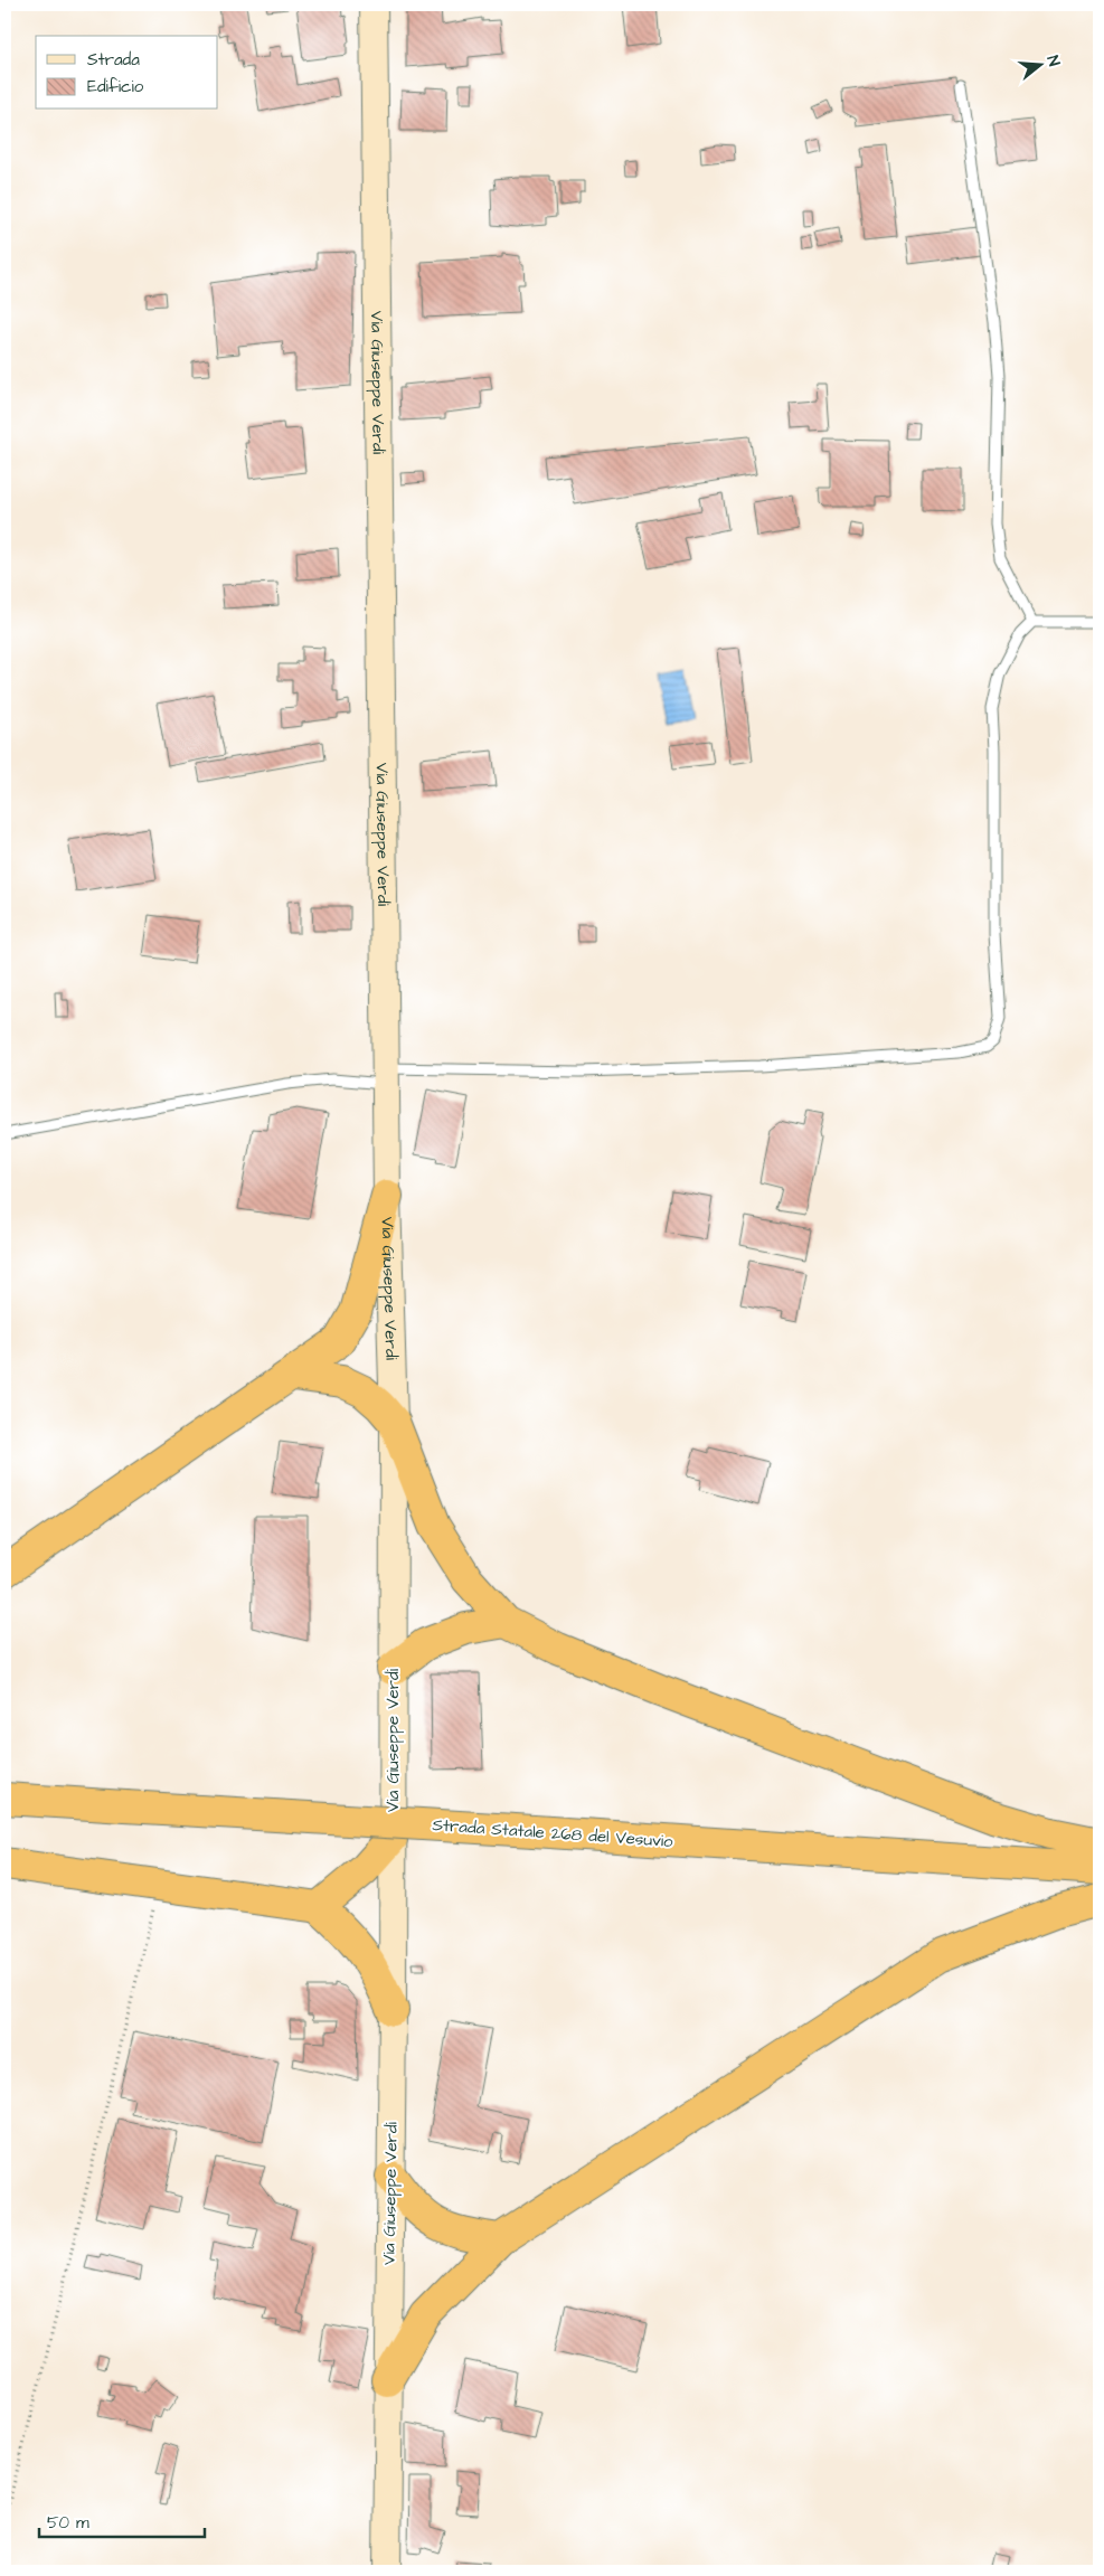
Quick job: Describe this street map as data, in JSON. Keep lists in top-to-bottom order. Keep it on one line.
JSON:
{"streets":{"highway":["Strada Statale 268 del Vesuvio"],"street":["Via Giuseppe Verdi"]},"legend":["Strada","Edificio"],"scale_bar":"50 m","north":"right"}
